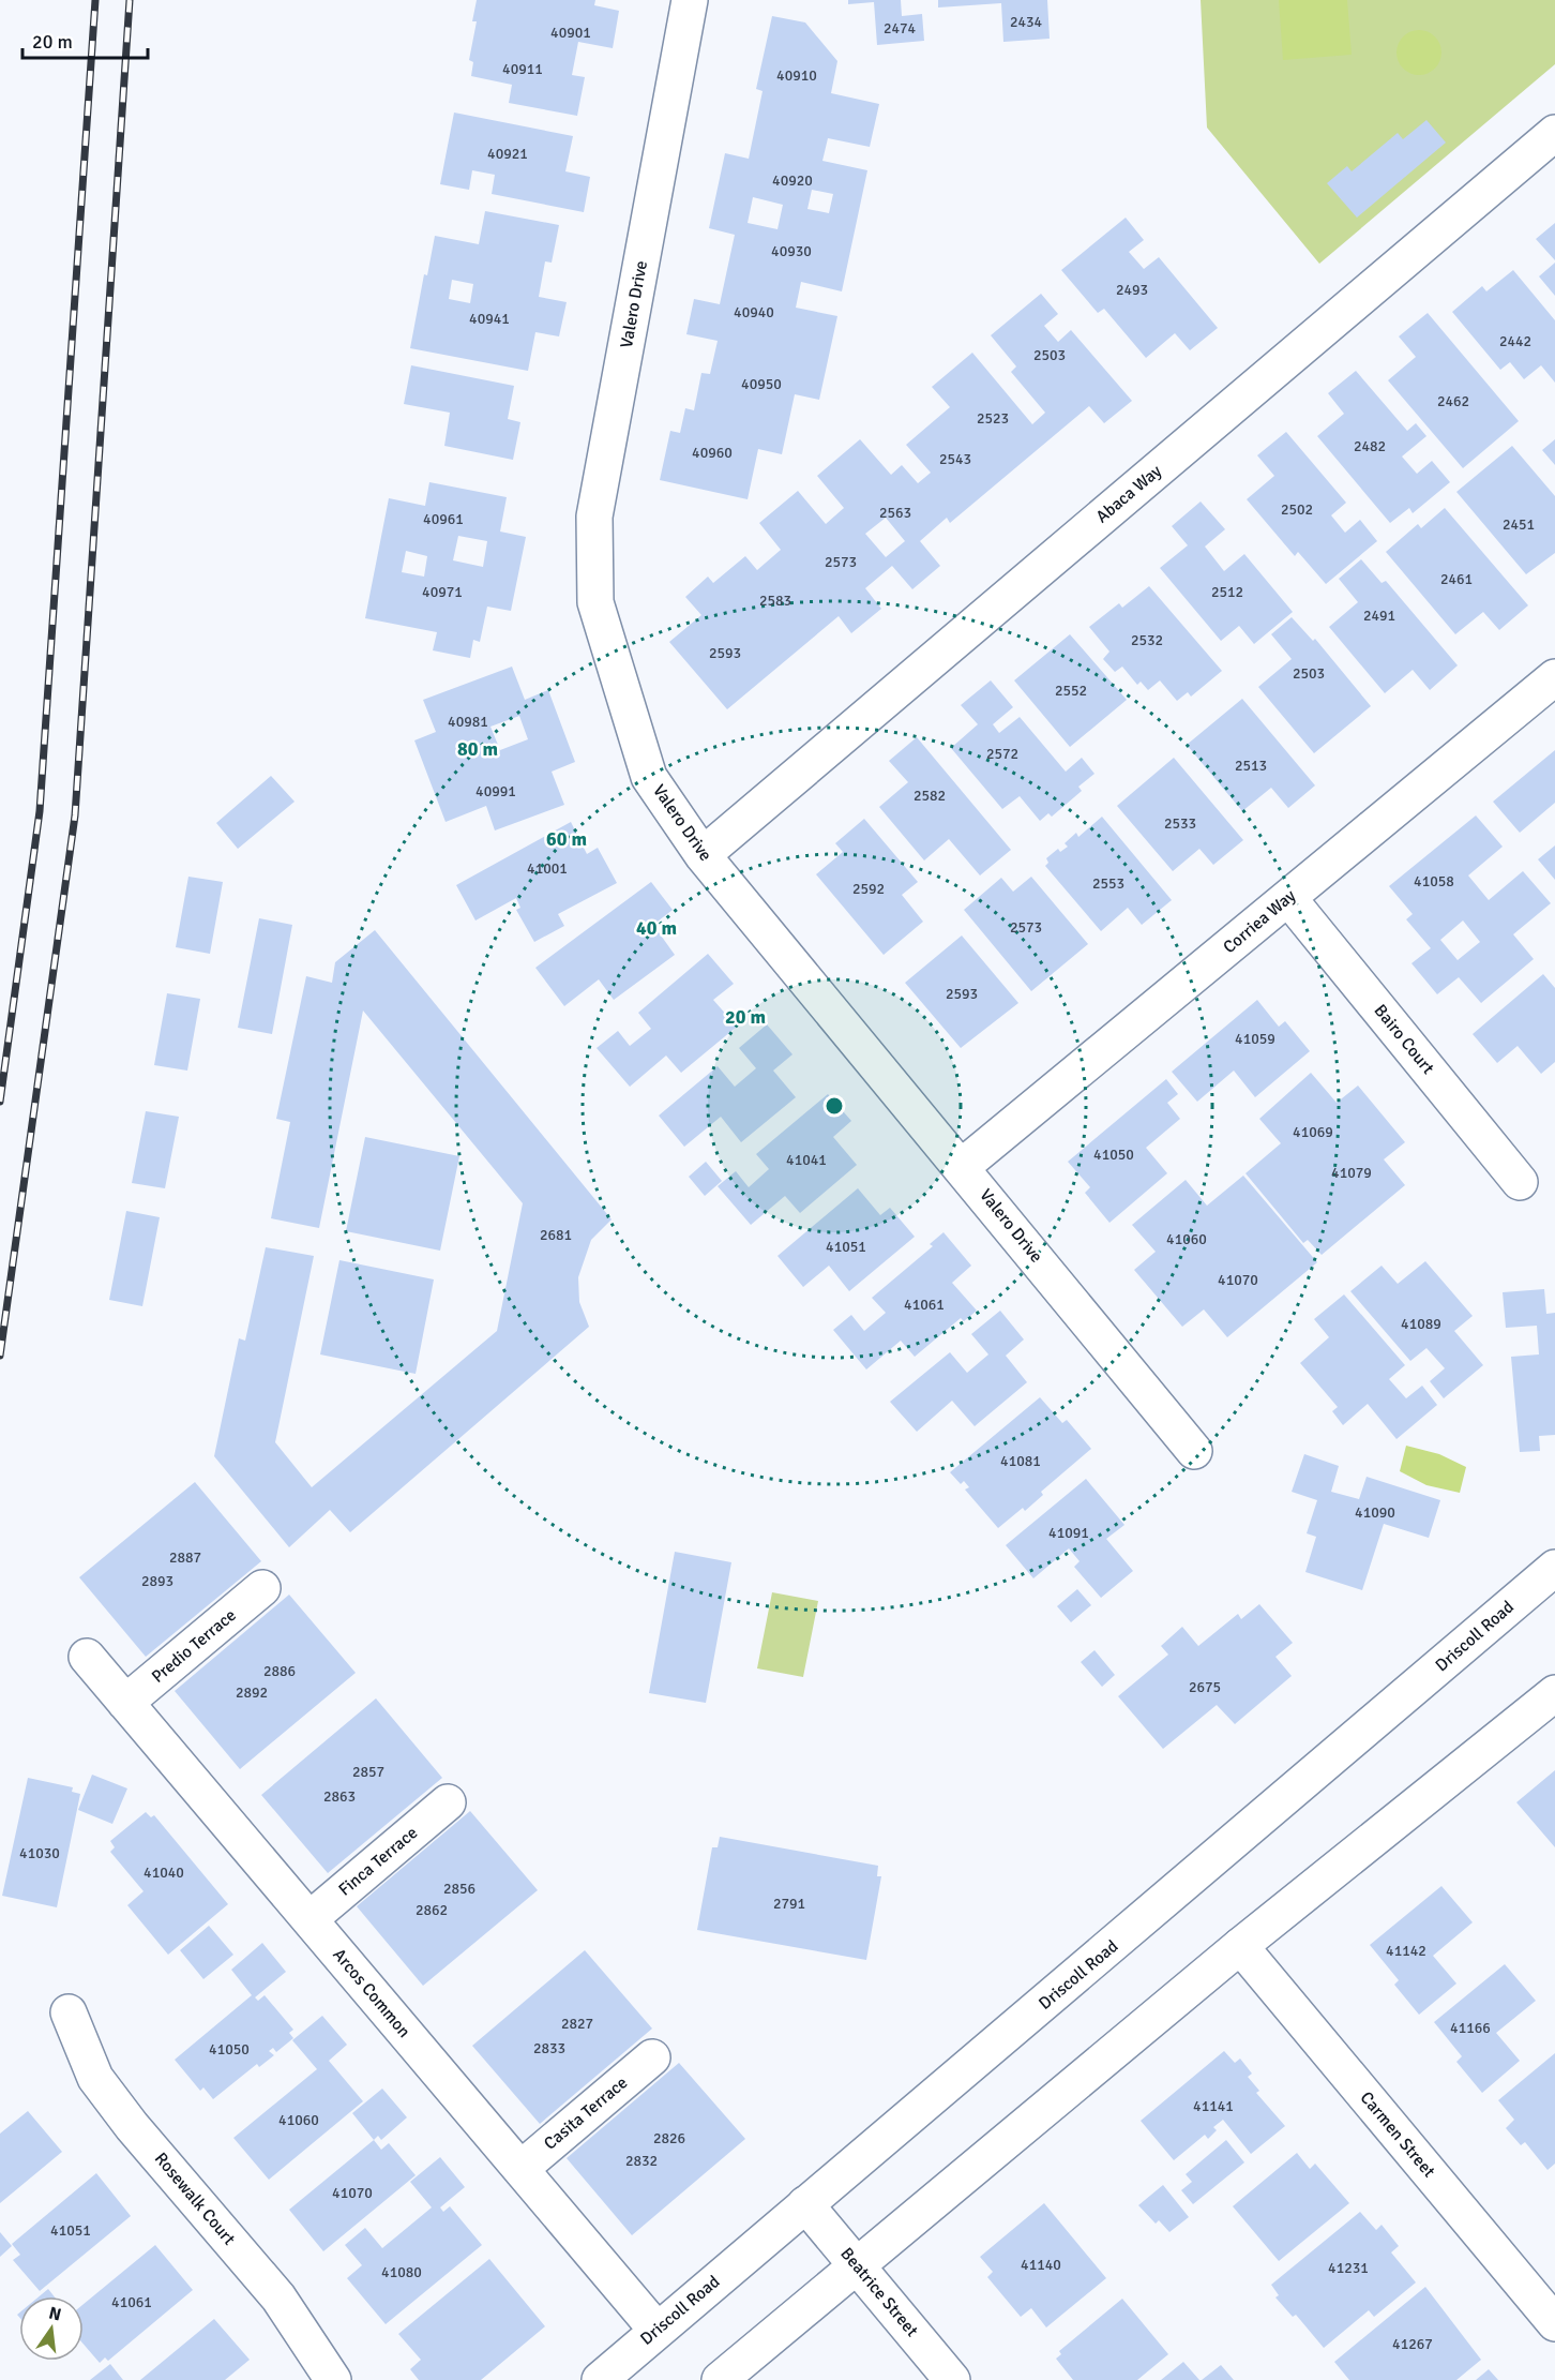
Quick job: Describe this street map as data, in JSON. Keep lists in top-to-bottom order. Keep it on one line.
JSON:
{"streets":{"street":["Valero Drive","Abaca Way","Corriea Way","Bairo Court","Driscoll Road","Predio Terrace","Finca Terrace","Arcos Common","Casita Terrace","Carmen Street","Rosewalk Court","Beatrice Street"]},"crossings":[["Valero Drive","Abaca Way"],["Valero Drive","Corriea Way"],["Corriea Way","Bairo Court"],["Driscoll Road","Arcos Common"],["Driscoll Road","Beatrice Street"],["Predio Terrace","Arcos Common"],["Finca Terrace","Arcos Common"],["Arcos Common","Casita Terrace"]],"house_numbers":["2434","2474","40901","40911","40910","40921","40920","40930","2493","40940","40941","2442","2503","40950","2462","2523","2482","40960","2543","2502","2563","40961","2451","2573","2461","40971","2512","2583","2491","2532","2593","2503","2552","40981","2572","2513","40991","2582","2533","41001","41058","2553","2592","2573","2593","41059","41069","41050","41041","41079","2681","41060","41051","41070","41061","41089","41081","41090","41091","2887","2893","2886","2675","2892","2857","2863","41030","41040","2856","2791","2862","41142","2827","41166","2833","41050","41141","41060","2826","2832","41070","41051","41140","41231","41080","41061","41267"],"scale_bar":"20 m","north":"top","rings":["80 m","60 m","40 m","20 m"]}
